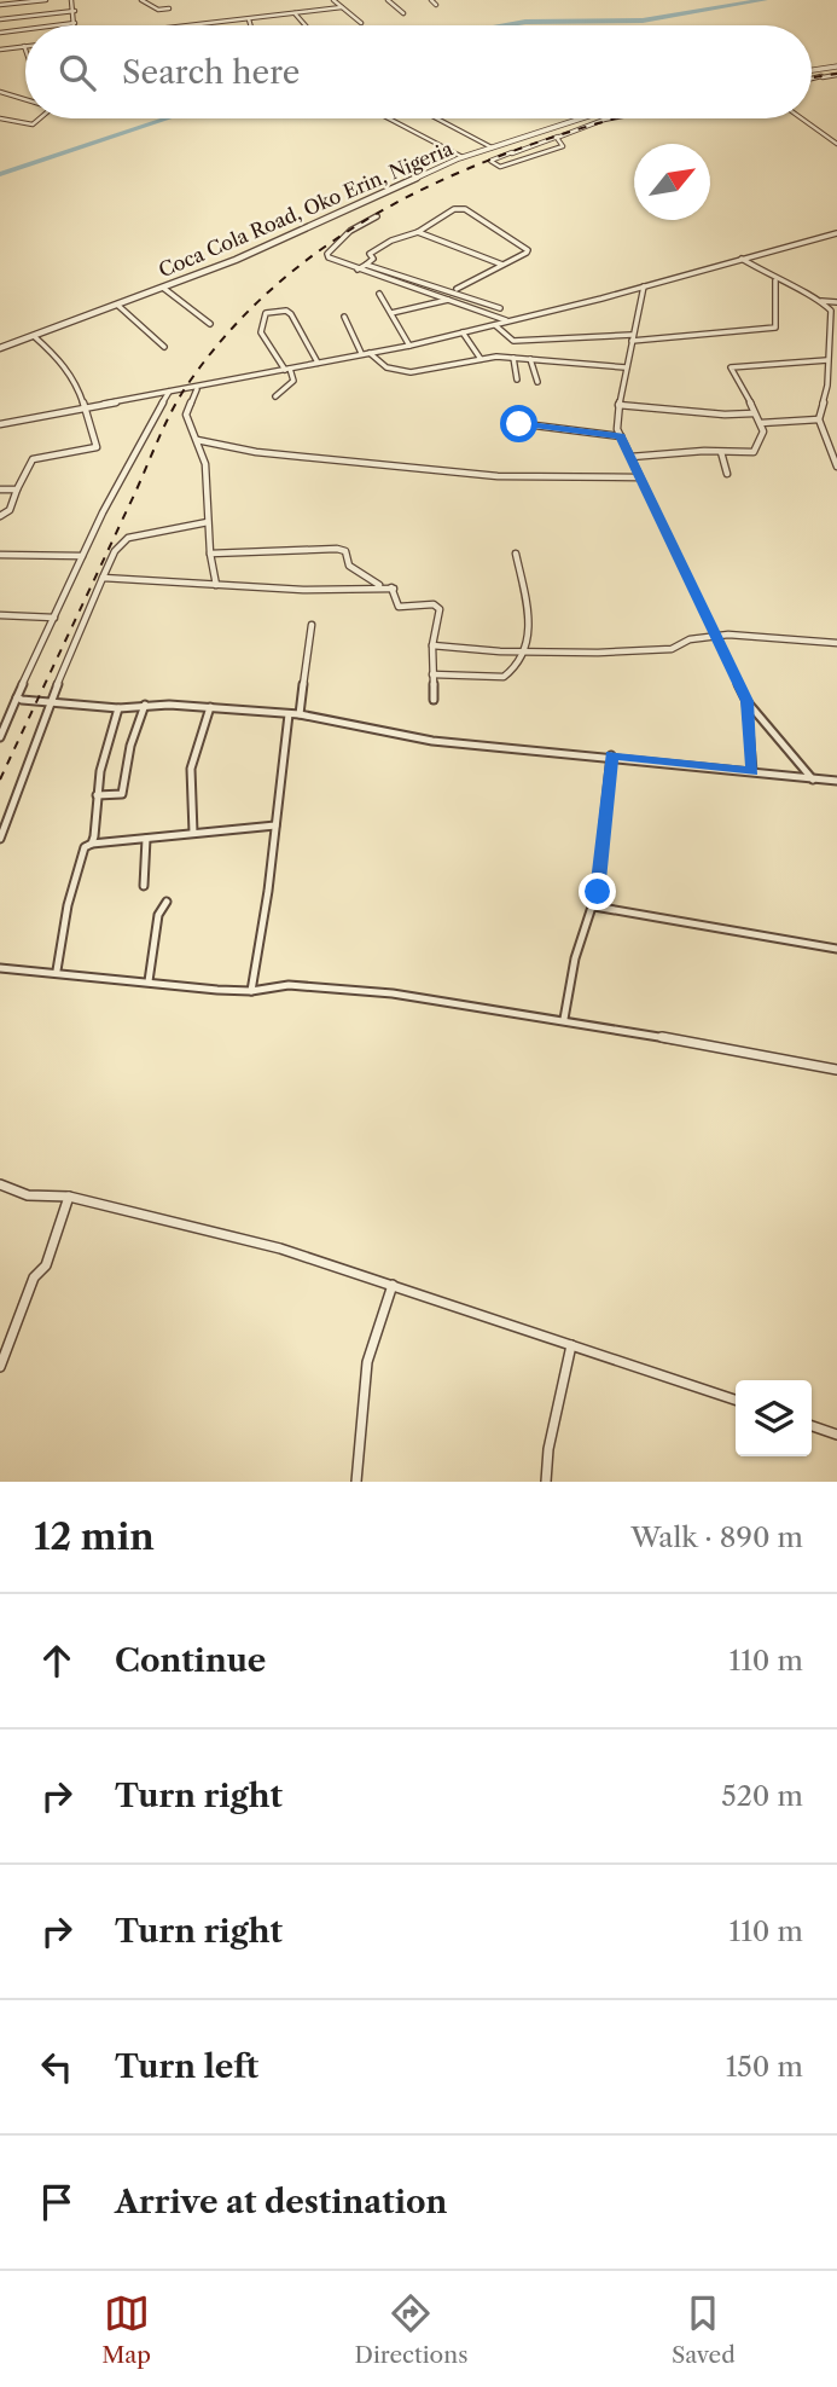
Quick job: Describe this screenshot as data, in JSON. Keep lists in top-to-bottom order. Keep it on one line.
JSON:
{"streets":{"street":["Coca Cola Road, Oko Erin, Nigeria"]},"north":"top right","page":{"search":"Search here","heading":["12 min","Walk · 890 m"],"list":[["Continue","110 m"],["Turn right","520 m"],["Turn right","110 m"],["Turn left","150 m"],"Arrive at destination"],"nav":["Map","Directions","Saved"]}}
